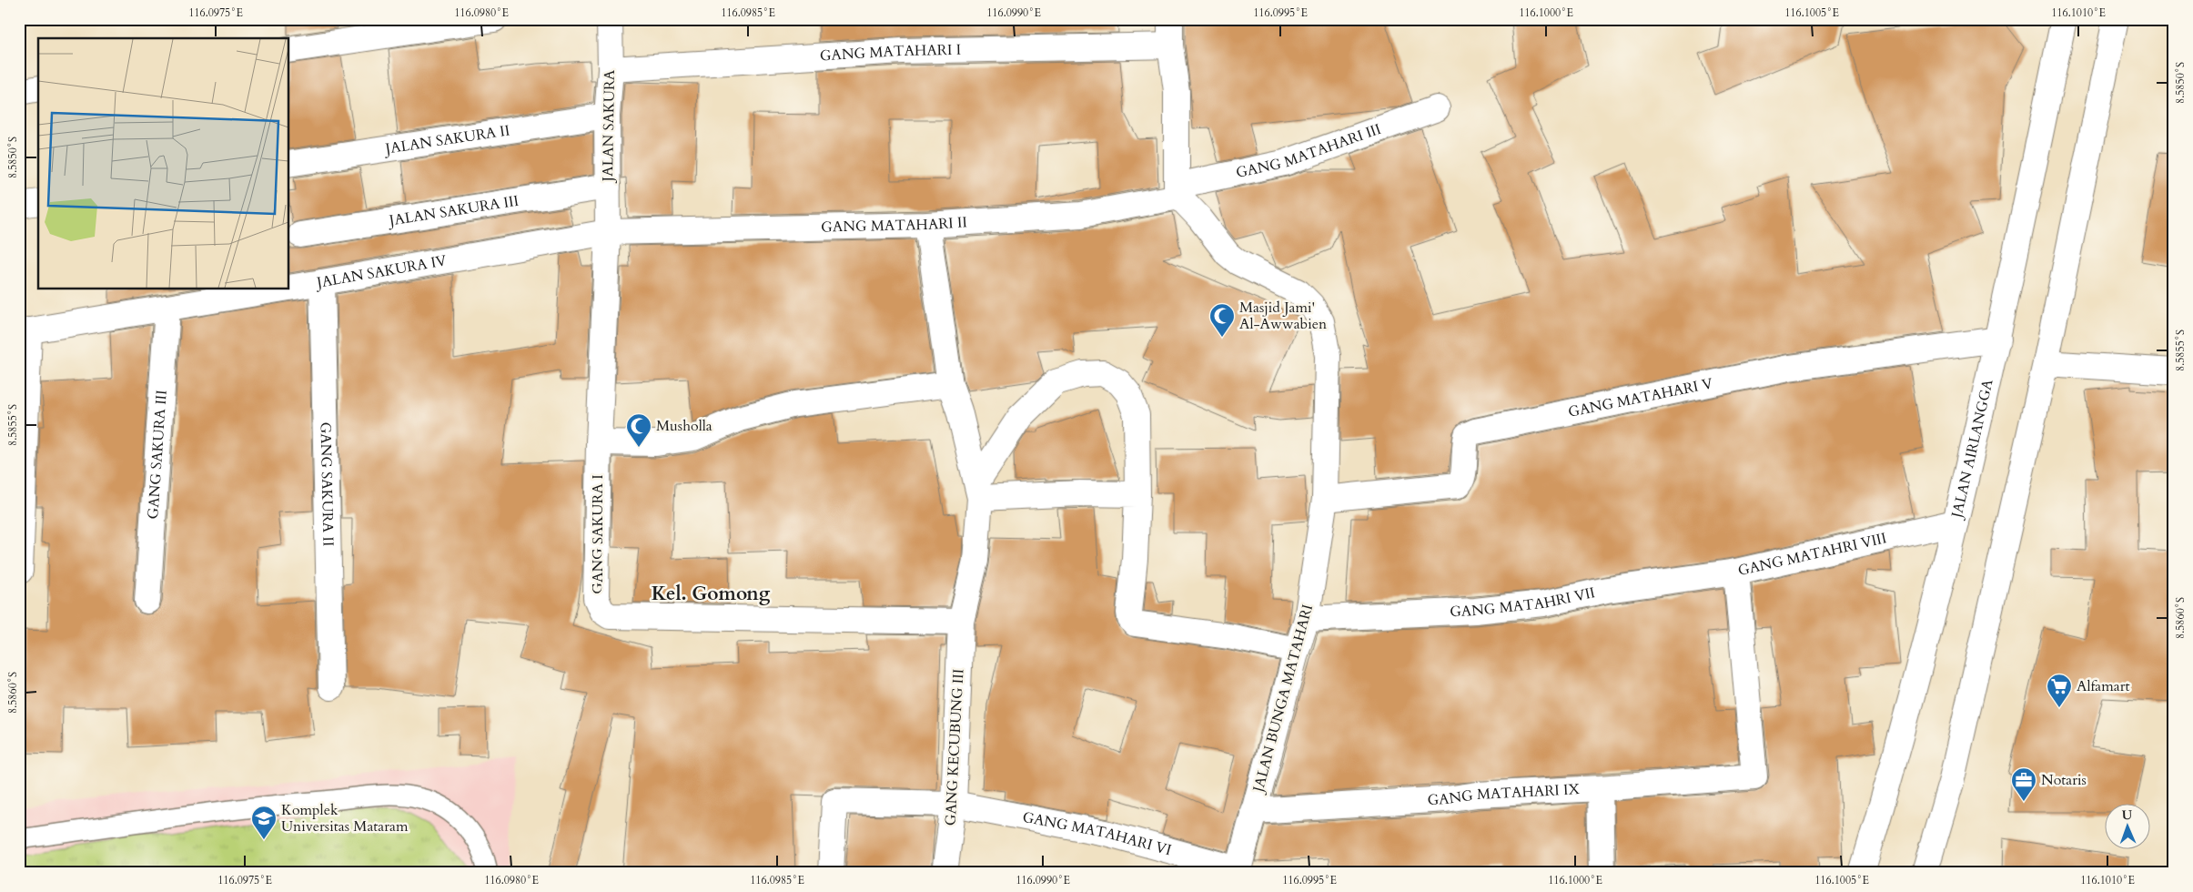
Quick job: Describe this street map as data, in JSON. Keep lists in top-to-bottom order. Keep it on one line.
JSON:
{"streets":{"street":["GANG MATAHARI I","JALAN SAKURA","JALAN SAKURA II","GANG MATAHARI III","JALAN SAKURA III","GANG MATAHARI II","JALAN SAKURA IV","GANG MATAHARI V","JALAN AIRLANGGA","GANG SAKURA III","GANG SAKURA II","GANG SAKURA I","GANG MATAHRI VIII","GANG MATAHRI VII","JALAN BUNGA MATAHARI","GANG KECUBUNG III","GANG MATAHARI IX","GANG MATAHARI VI"]},"crossings":[["GANG MATAHARI I","JALAN SAKURA"],["JALAN SAKURA","JALAN SAKURA II"],["JALAN SAKURA","JALAN SAKURA III"],["JALAN SAKURA","GANG MATAHARI II"],["JALAN SAKURA","JALAN SAKURA IV"],["JALAN SAKURA","GANG SAKURA I"],["GANG MATAHARI III","GANG MATAHARI II"],["GANG MATAHARI III","JALAN BUNGA MATAHARI"],["GANG MATAHARI II","JALAN SAKURA IV"],["GANG MATAHARI II","GANG SAKURA I"],["GANG MATAHARI II","JALAN BUNGA MATAHARI"],["JALAN SAKURA IV","GANG SAKURA III"],["JALAN SAKURA IV","GANG SAKURA II"],["JALAN SAKURA IV","GANG SAKURA I"],["GANG MATAHARI V","JALAN AIRLANGGA"],["GANG MATAHARI V","JALAN BUNGA MATAHARI"],["JALAN AIRLANGGA","GANG MATAHRI VIII"],["GANG SAKURA I","GANG KECUBUNG III"],["GANG MATAHRI VIII","GANG MATAHRI VII"],["GANG MATAHRI VIII","GANG MATAHARI IX"],["GANG MATAHRI VII","JALAN BUNGA MATAHARI"],["JALAN BUNGA MATAHARI","GANG MATAHARI IX"],["JALAN BUNGA MATAHARI","GANG MATAHARI VI"],["GANG KECUBUNG III","GANG MATAHARI VI"]],"districts":["Kel. Gomong"],"places":{"mosque":["Masjid Jami' Al-Awwabien","Musholla"],"supermarket":["Alfamart"],"office":["Notaris"],"school or university":["Komplek Universitas Mataram"]},"north":"top","coordinates":["116.0975°E","116.0980°E","116.0985°E","116.0990°E","116.0995°E","116.1000°E","116.1005°E","116.1010°E","8.5850°S","8.5855°S","8.5860°S"]}
